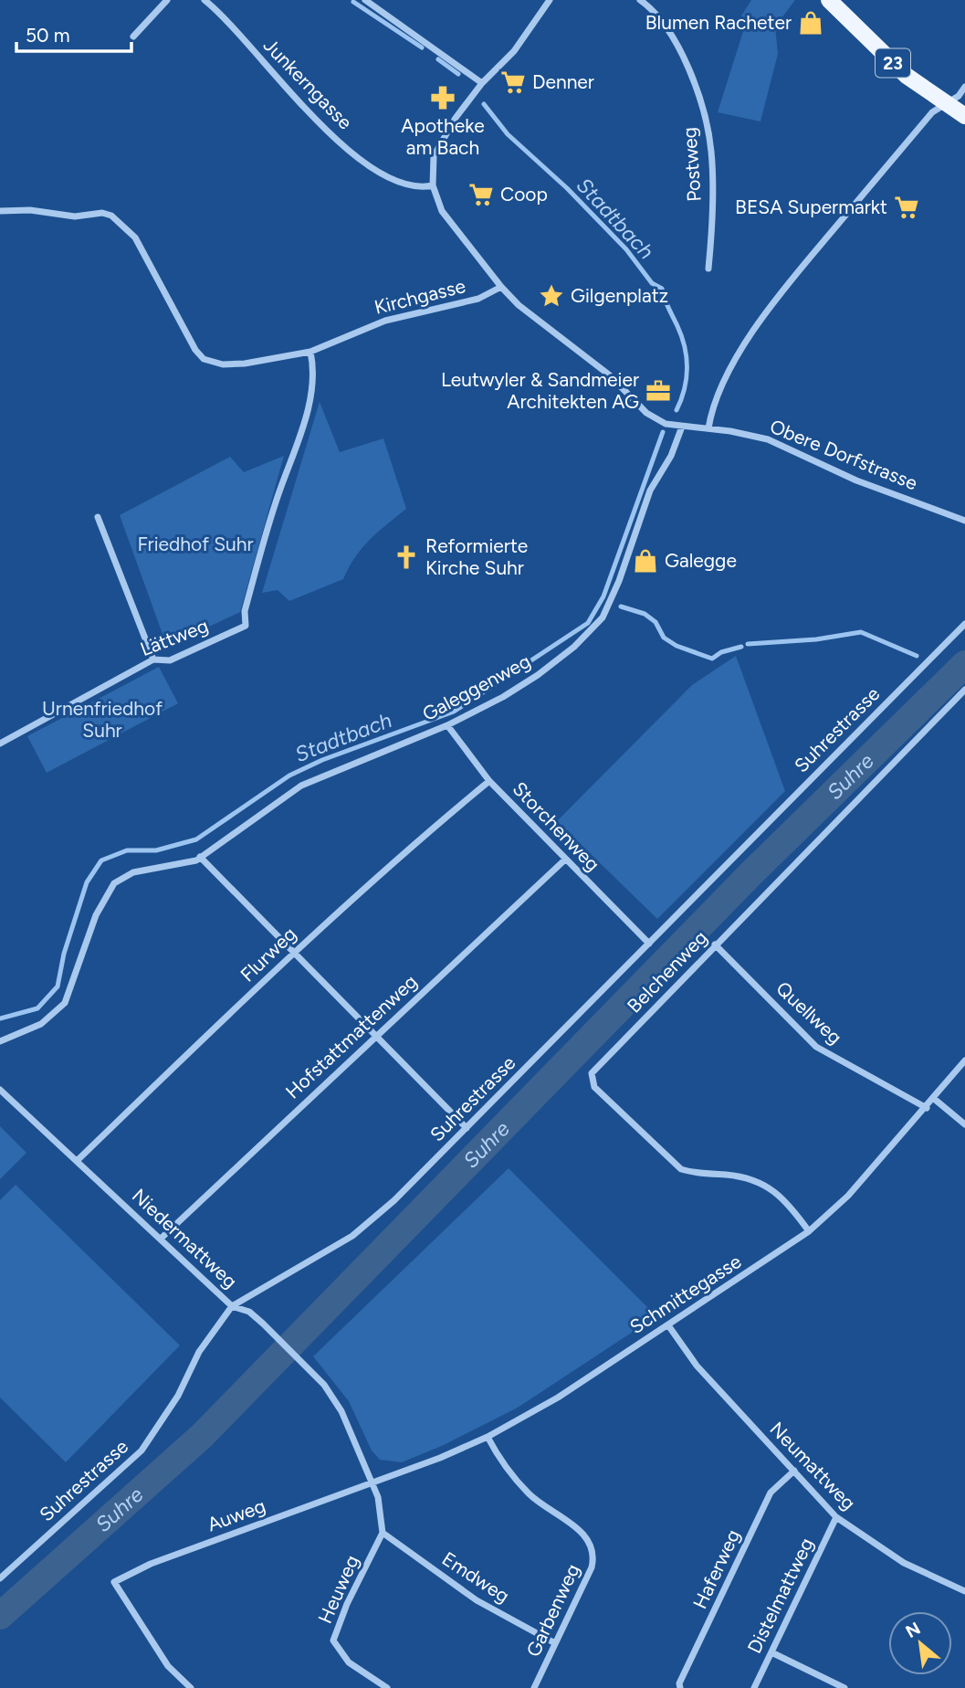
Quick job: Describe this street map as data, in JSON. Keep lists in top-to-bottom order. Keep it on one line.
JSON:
{"streets":{"main road":["23"],"street":["Junkerngasse","Postweg","Kirchgasse","Obere Dorfstrasse","Lättweg","Galeggenweg","Suhrestrasse","Storchenweg","Flurweg","Belchenweg","Quellweg","Hofstattmattenweg","Niedermattweg","Schmittegasse","Neumattweg","Auweg","Haferweg","Emdweg","Heuweg","Distelmattweg","Garbenweg"]},"crossings":[["Junkerngasse","Obere Dorfstrasse"],["Kirchgasse","Obere Dorfstrasse"],["Kirchgasse","Lättweg"],["Obere Dorfstrasse","Galeggenweg"],["Galeggenweg","Storchenweg"],["Suhrestrasse","Storchenweg"],["Suhrestrasse","Niedermattweg"],["Storchenweg","Flurweg"],["Storchenweg","Hofstattmattenweg"],["Flurweg","Niedermattweg"],["Belchenweg","Quellweg"],["Belchenweg","Schmittegasse"],["Quellweg","Schmittegasse"],["Hofstattmattenweg","Niedermattweg"],["Niedermattweg","Schmittegasse"],["Niedermattweg","Auweg"],["Schmittegasse","Neumattweg"],["Schmittegasse","Auweg"],["Schmittegasse","Garbenweg"],["Neumattweg","Haferweg"],["Neumattweg","Distelmattweg"],["Emdweg","Heuweg"],["Emdweg","Garbenweg"]],"water":["Stadtbach","Suhre"],"parks":["Friedhof Suhr","Urnenfriedhof Suhr"],"places":{"shop":["Blumen Racheter","Galegge"],"supermarket":["Denner","Coop","BESA Supermarkt"],"pharmacy":["Apotheke am Bach"],"place":["Gilgenplatz"],"office":["Leutwyler & Sandmeier Architekten AG"],"church":["Reformierte Kirche Suhr"]},"scale_bar":"50 m","north":"top left"}
